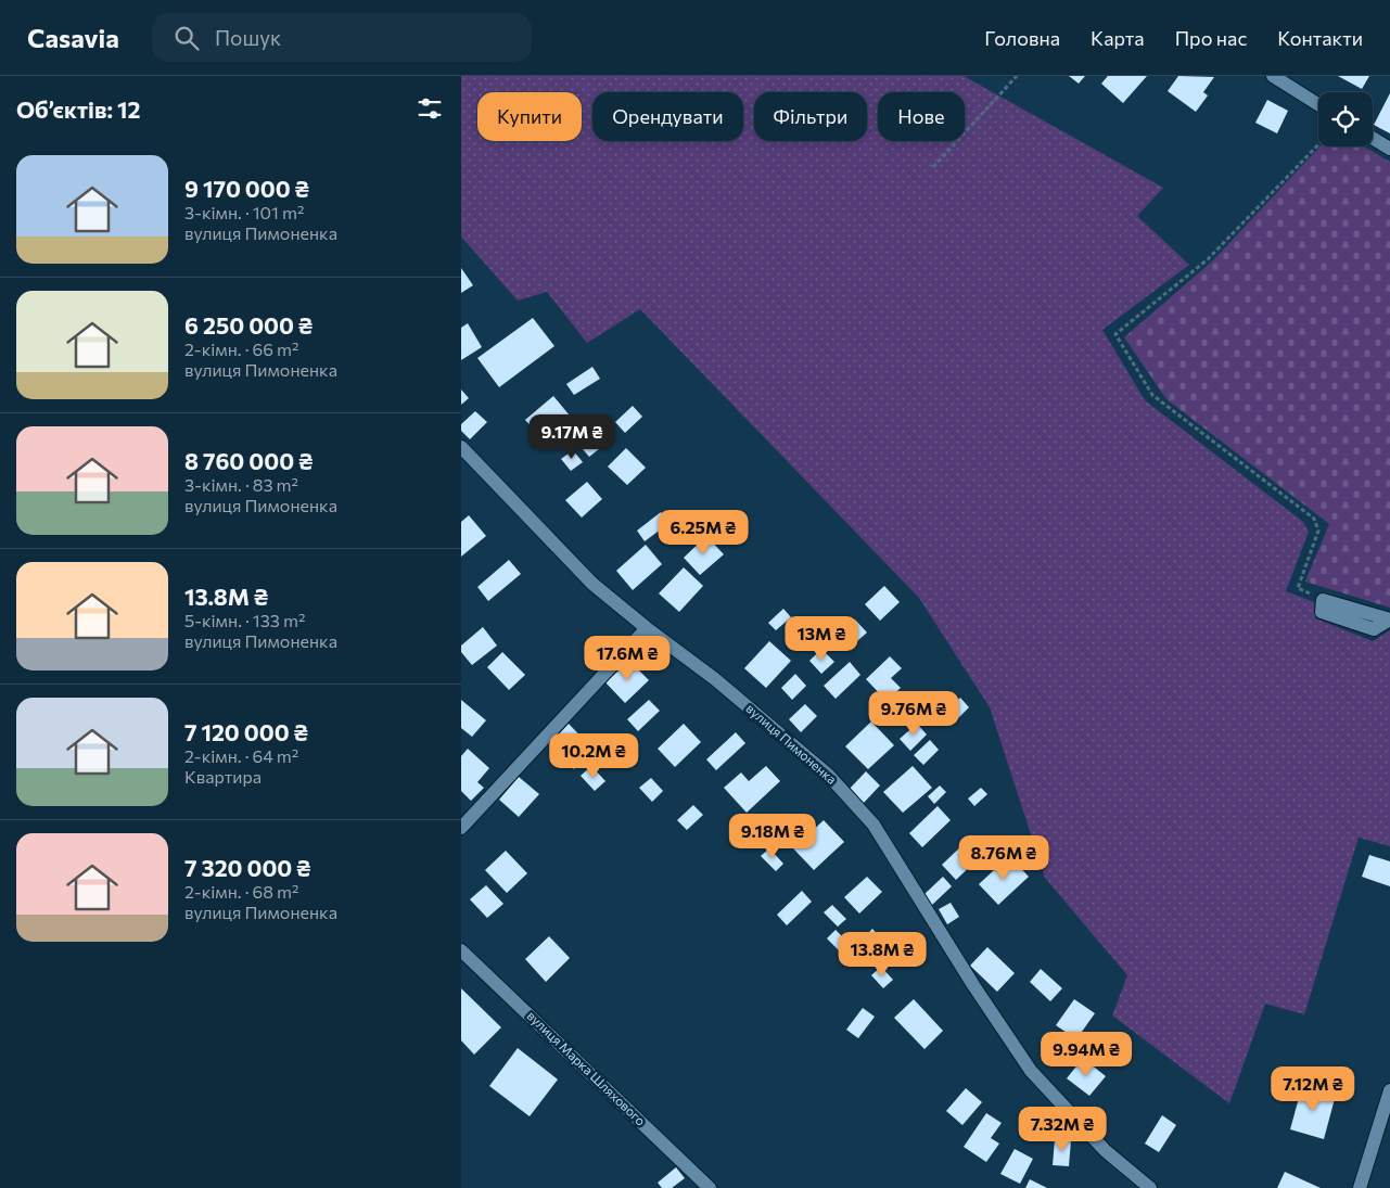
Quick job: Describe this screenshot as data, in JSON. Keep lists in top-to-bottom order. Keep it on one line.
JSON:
{"streets":{"street":["вулиця Пимоненка","вулиця Марка Шляхового"]},"page":{"header":"Casavia","search":"Пошук","nav":["Головна","Карта","Про нас","Контакти"],"heading":"Об’єктів: 12","chip":["Купити","Орендувати","Фільтри","Нове"],"list":[{"name":"9 170 000 ₴","note":"3-кімн. · 101 m² · вулиця Пимоненка"},{"name":"6 250 000 ₴","note":"2-кімн. · 66 m² · вулиця Пимоненка"},{"name":"8 760 000 ₴","note":"3-кімн. · 83 m² · вулиця Пимоненка"},{"name":"13.8M ₴","note":"5-кімн. · 133 m² · вулиця Пимоненка"},{"name":"7 120 000 ₴","note":"2-кімн. · 64 m² · Квартира"},{"name":"7 320 000 ₴","note":"2-кімн. · 68 m² · вулиця Пимоненка"}],"price":["9.17M ₴","6.25M ₴","13M ₴","17.6M ₴","9.76M ₴","10.2M ₴","9.18M ₴","8.76M ₴","13.8M ₴","9.94M ₴","7.12M ₴","7.32M ₴"]}}
